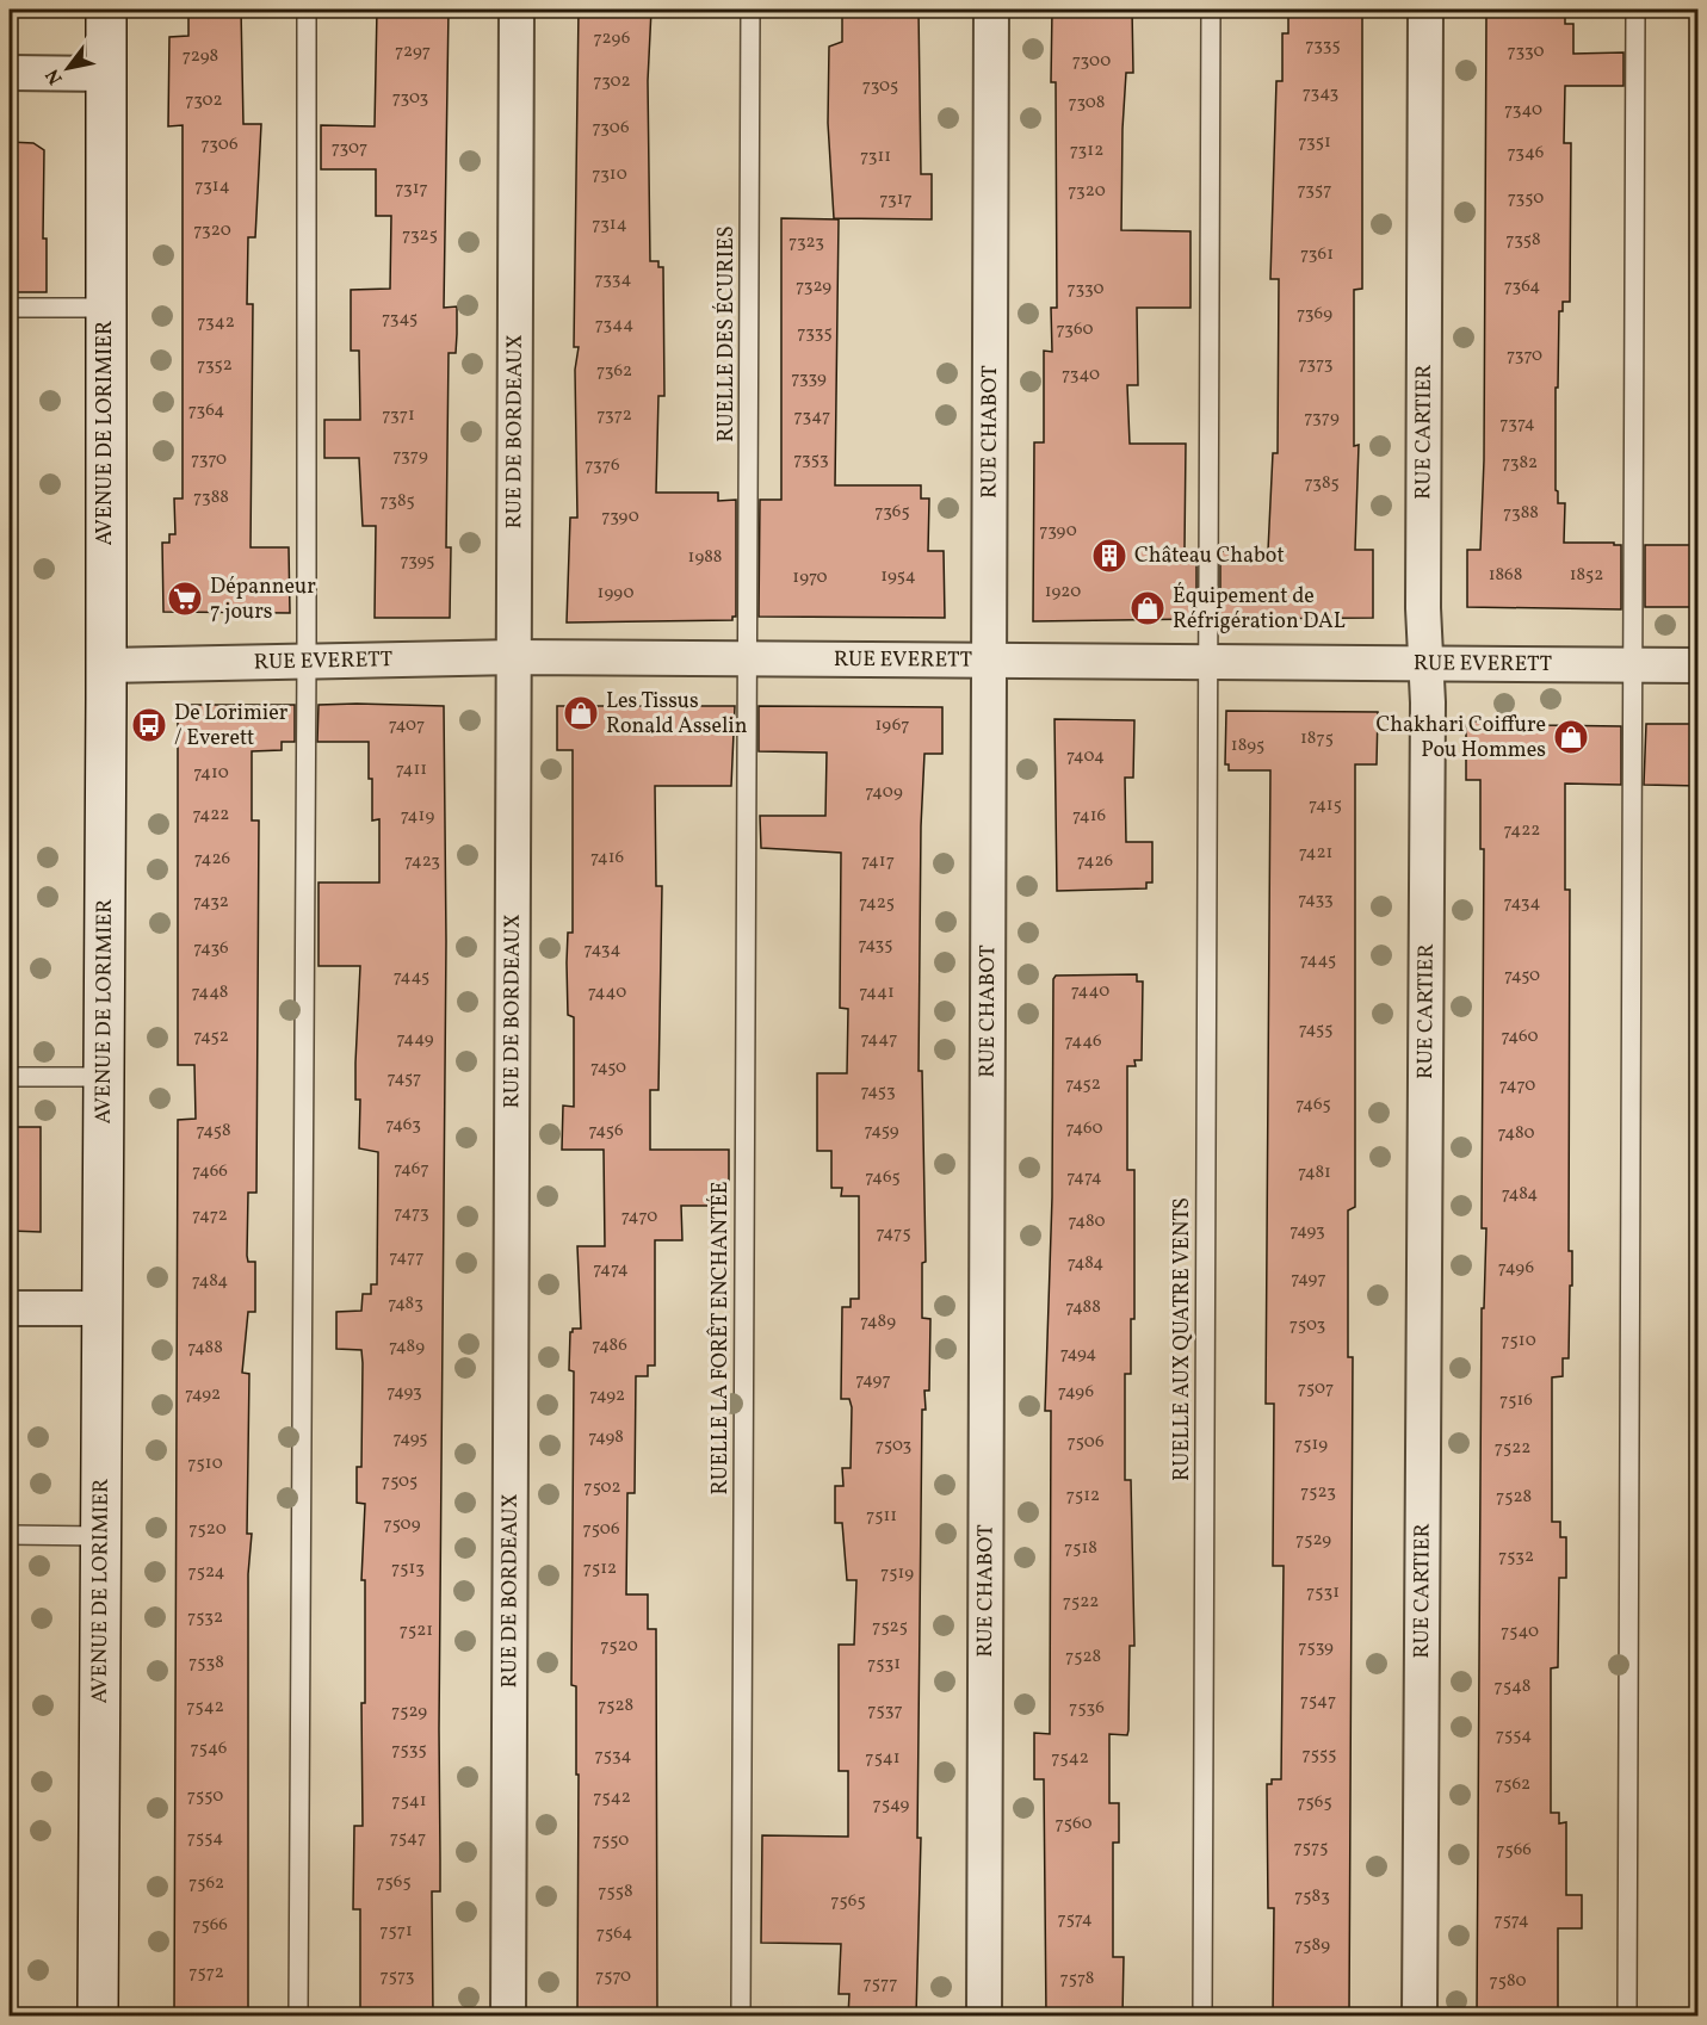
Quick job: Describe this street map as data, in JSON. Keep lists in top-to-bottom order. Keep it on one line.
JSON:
{"streets":{"main road":["AVENUE DE LORIMIER"],"street":["RUE DE BORDEAUX","RUE CHABOT","RUE CARTIER","RUE EVERETT"],"lane":["RUELLE DES ÉCURIES","RUELLE LA FORÊT ENCHANTÉE","RUELLE AUX QUATRE VENTS"]},"crossings":[["RUELLE DES ÉCURIES","RUE EVERETT"],["RUELLE DES ÉCURIES","RUELLE LA FORÊT ENCHANTÉE"],["AVENUE DE LORIMIER","RUE EVERETT"],["RUE DE BORDEAUX","RUE EVERETT"],["RUE CHABOT","RUE EVERETT"],["RUE CARTIER","RUE EVERETT"],["RUE EVERETT","RUELLE LA FORÊT ENCHANTÉE"],["RUE EVERETT","RUELLE AUX QUATRE VENTS"]],"places":{"building":["Château Chabot"],"supermarket":["Dépanneur 7 jours"],"shop":["Équipement de Réfrigération DAL","Les Tissus Ronald Asselin","Chakhari Coiffure Pou Hommes"],"bus stop":["De Lorimier / Everett"]},"house_numbers":["7296","7335","7297","7330","7298","7300","7302","7305","7343","7303","7302","7308","7340","7306","7351","7306","7307","7312","7346","7311","7310","7314","7317","7357","7320","7350","7317","7314","7320","7325","7358","7323","7361","7334","7329","7364","7330","7369","7345","7342","7344","7360","7335","7370","7373","7352","7362","7340","7339","7364","7371","7372","7347","7379","7374","7379","7370","7353","7382","7376","7385","7388","7385","7365","7388","7390","7390","1988","7395","1868","1852","1954","1970","1920","1990","7407","1967","1875","1895","7404","7411","7410","7409","7415","7422","7419","7416","7422","7421","7416","7426","7423","7417","7426","7433","7432","7425","7434","7435","7436","7434","7445","7450","7445","7440","7448","7440","7441","7455","7452","7460","7449","7447","7446","7450","7457","7452","7470","7453","7465","7463","7460","7458","7456","7459","7480","7467","7466","7481","7465","7474","7484","7473","7472","7470","7480","7493","7475","7477","7484","7496","7474","7497","7484","7483","7488","7489","7503","7510","7486","7489","7488","7494","7497","7507","7493","7496","7492","7492","7516","7498","7495","7506","7519","7503","7522","7510","7505","7502","7523","7512","7528","7511","7509","7520","7506","7529","7518","7532","7513","7512","7524","7519","7531","7522","7532","7525","7521","7540","7520","7539","7528","7538","7531","7548","7547","7528","7542","7536","7537","7529","7554","7546","7535","7555","7534","7541","7542","7562","7550","7542","7541","7565","7549","7560","7554","7547","7550","7575","7566","7565","7562","7558","7583","7565","7574","7574","7566","7571","7564","7589","7572","7573","7570","7578","7580","7577"],"north":"bottom left"}
